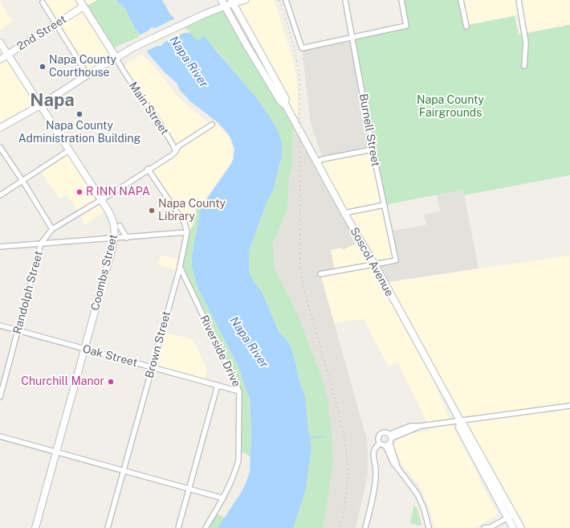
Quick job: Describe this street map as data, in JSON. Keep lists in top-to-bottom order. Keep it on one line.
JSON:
{"streets":{"street":["2nd Street","Main Street","Burnell Street","Soscol Avenue","Coombs Street","Randolph Street","Brown Street","Riverside Drive","Oak Street"]},"crossings":[["2nd Street","Main Street"],["2nd Street","Coombs Street"],["Burnell Street","Soscol Avenue"],["Coombs Street","Oak Street"],["Randolph Street","Oak Street"],["Brown Street","Riverside Drive"],["Brown Street","Oak Street"],["Riverside Drive","Oak Street"]],"districts":["Napa"],"water":["Napa River"],"parks":["Napa County Fairgrounds"],"places":["Napa County Courthouse","Napa County Administration Building","R INN NAPA","Napa County Library","Churchill Manor"]}
